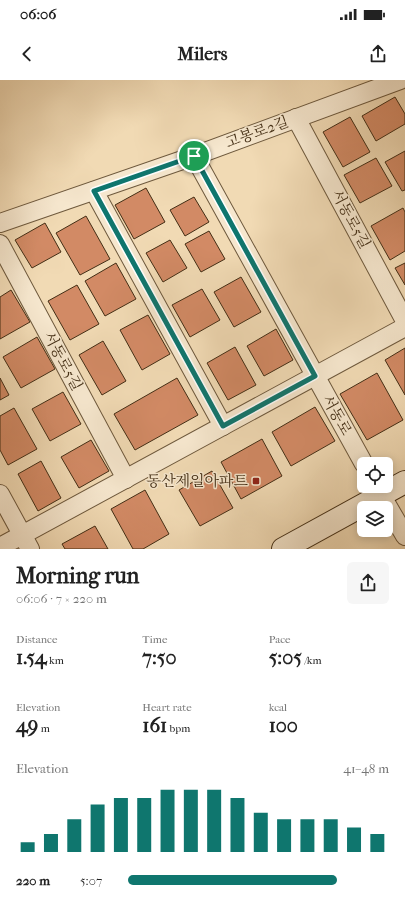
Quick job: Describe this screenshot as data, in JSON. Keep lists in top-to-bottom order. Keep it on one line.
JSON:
{"streets":{"street":["고봉로2길","서동로5길","서동로"]},"crossings":[["고봉로2길","서동로5길"],["고봉로2길","서동로"]],"places":{"transit":["동산제일아파트"]},"page":{"status":"06:06","header":"Milers","heading":["Morning run","06:06 · 7 × 220 m"],"stats":[["Distance","1.54 km"],["Time","7:50"],["Pace","5:05 /km"],["Elevation","49 m"],["Heart rate","161 bpm"],["kcal","100"]],"chart":["Elevation","41–48 m"],"list":[{"name":"220 m","note":"5:07"}]}}
